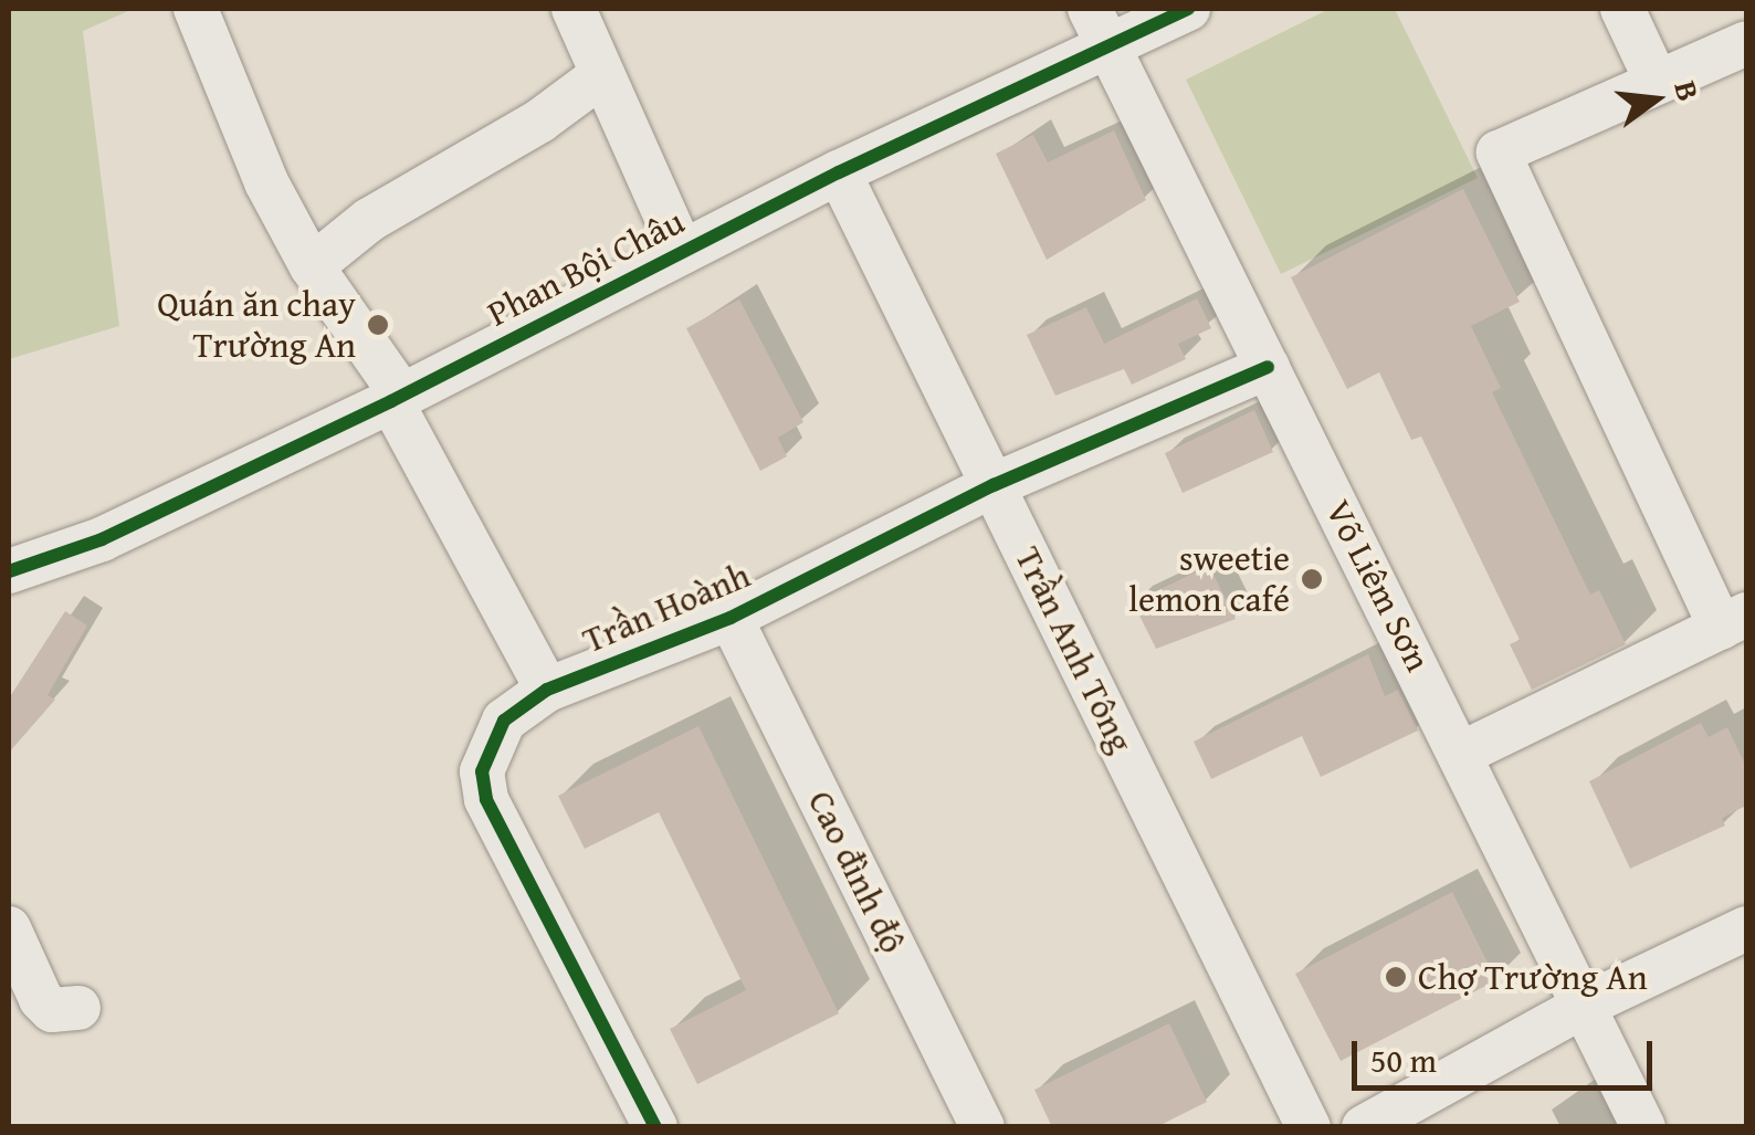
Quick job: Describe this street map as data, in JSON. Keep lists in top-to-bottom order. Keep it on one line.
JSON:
{"streets":{"street":["Phan Bội Châu","Võ Liêm Sơn","Trần Hoành","Trần Anh Tông","Cao đình độ"]},"crossings":[["Phan Bội Châu","Võ Liêm Sơn"],["Phan Bội Châu","Trần Anh Tông"],["Võ Liêm Sơn","Trần Hoành"],["Trần Hoành","Trần Anh Tông"],["Trần Hoành","Cao đình độ"]],"places":["Quán ăn chay Trường An","sweetie lemon café","Chợ Trường An"],"scale_bar":"50 m","north":"right"}
